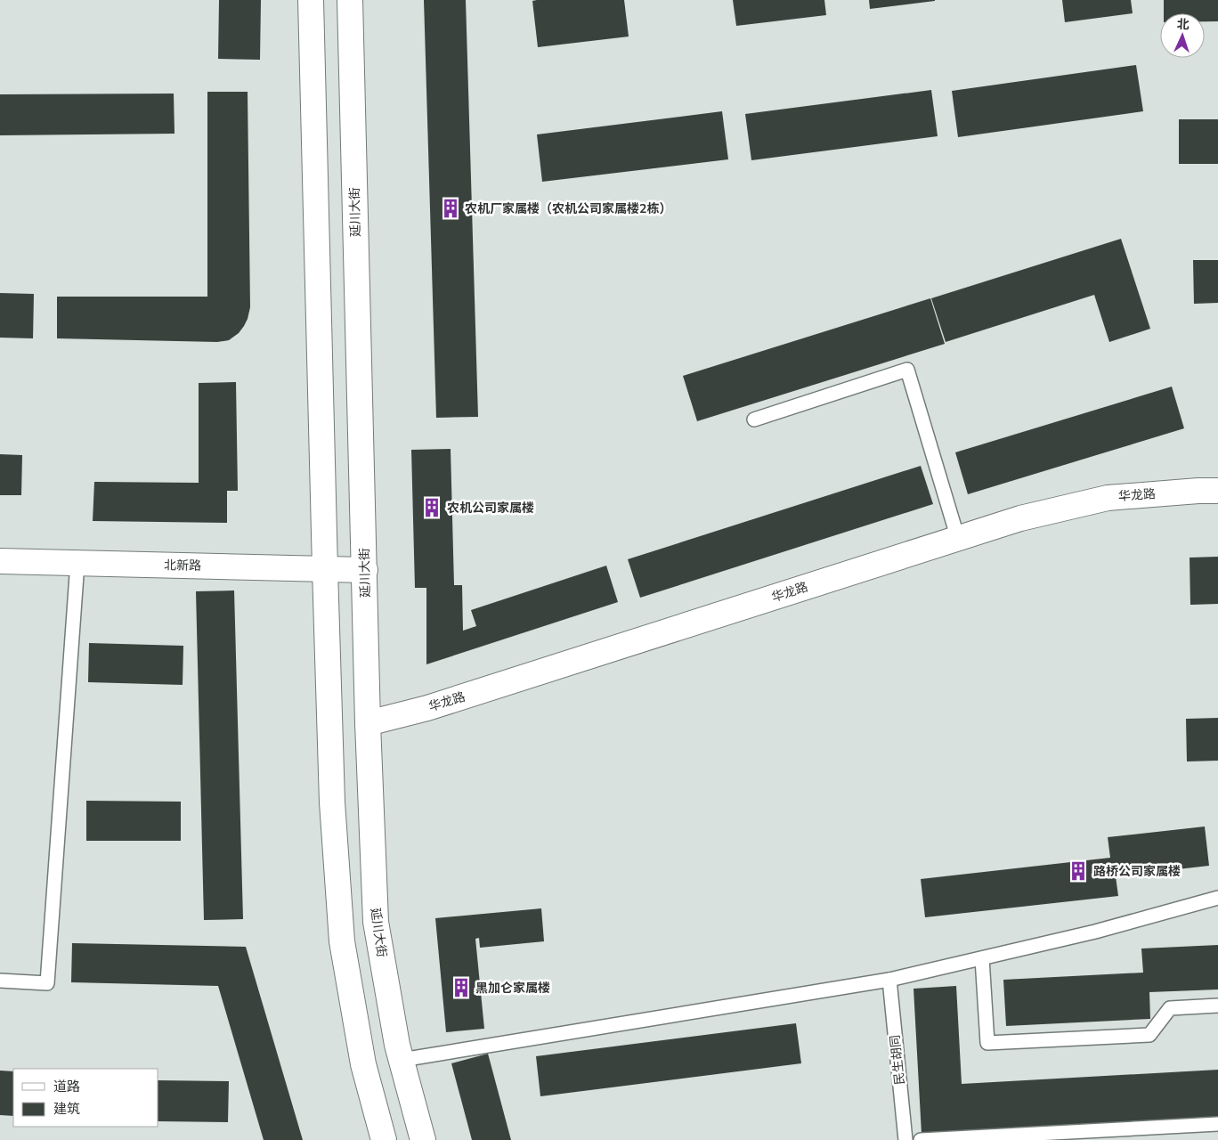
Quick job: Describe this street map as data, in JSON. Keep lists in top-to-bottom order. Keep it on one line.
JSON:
{"streets":{"main road":["延川大街","华龙路","北新路"],"lane":["民生胡同"]},"crossings":[["延川大街","华龙路"],["延川大街","北新路"]],"places":{"building":["农机厂家属楼（农机公司家属楼2栋）","农机公司家属楼","路桥公司家属楼","黑加仑家属楼"]},"legend":["道路","建筑"],"north":"top"}
